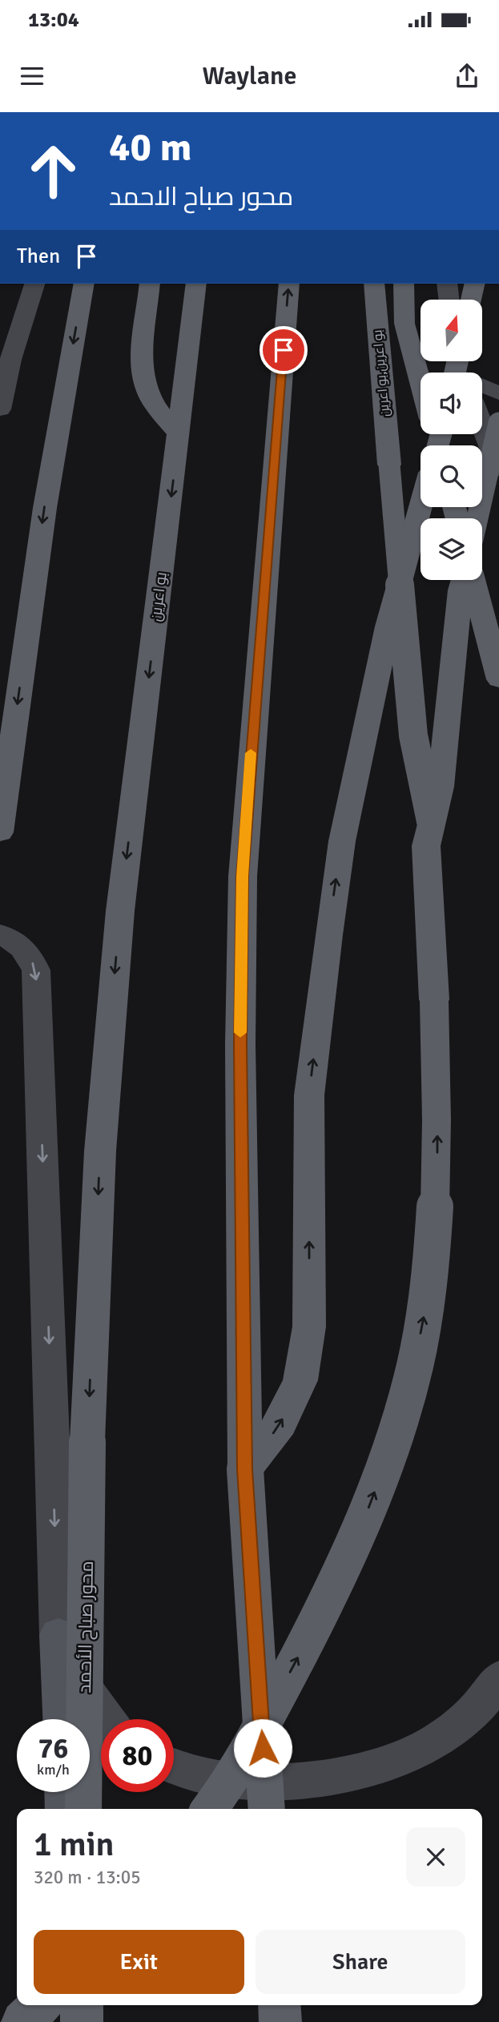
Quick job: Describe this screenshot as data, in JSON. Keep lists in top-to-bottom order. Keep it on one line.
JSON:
{"streets":{"highway":["بو اعرين,بو اعرين","بو اعرين","محور صباح الأحمد"]},"crossings":[["بو اعرين","محور صباح الأحمد"]],"north":"top","page":{"status":"13:04","header":"Waylane","turn":["40 m","محور صباح الاحمد"],"then":"Then","speed":"76 km/h","limit":"80","heading":["1 min","320 m · 13:05"],"buttons":["Exit","Share"]}}
